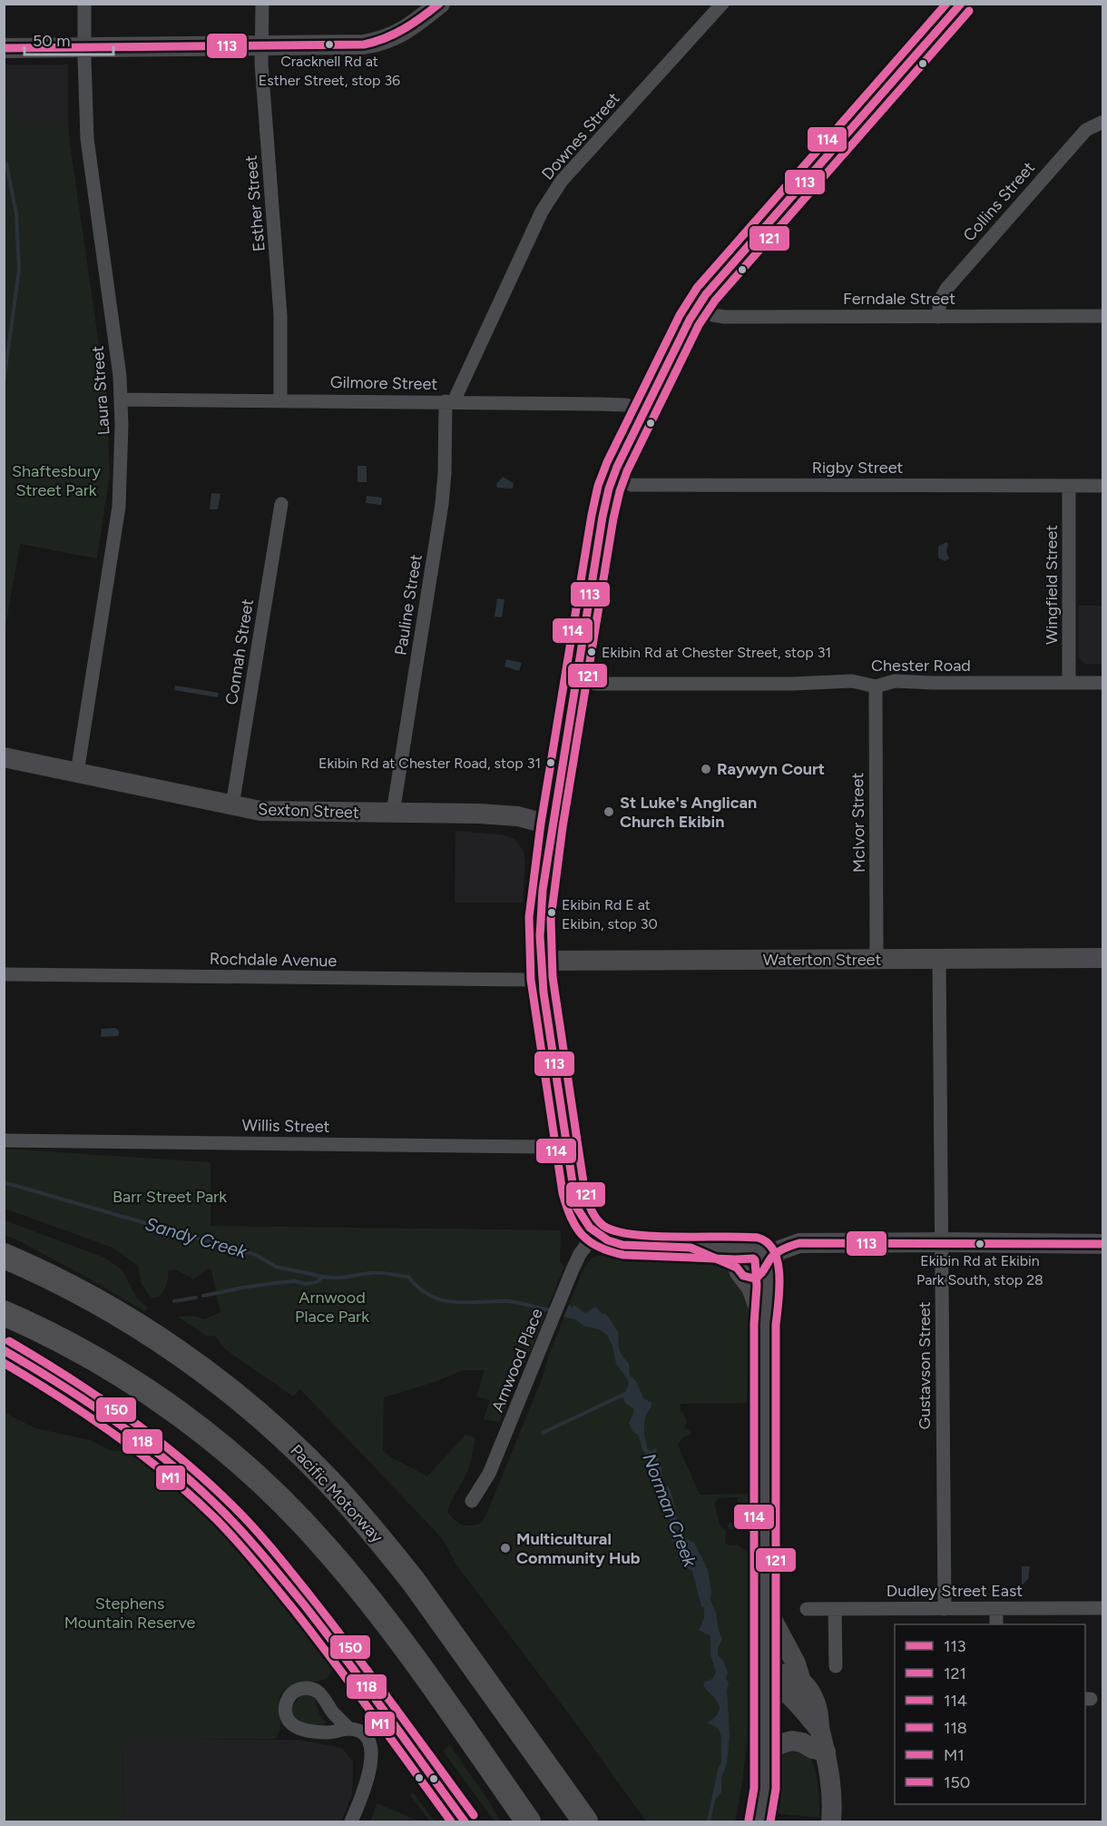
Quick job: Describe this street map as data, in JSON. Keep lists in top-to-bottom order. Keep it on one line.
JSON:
{"streets":{"highway":["Pacific Motorway"],"main road":["Sexton Street","Waterton Street"],"street":["Downes Street","Collins Street","Esther Street","Ferndale Street","Gilmore Street","Laura Street","Rigby Street","Wingfield Street","Pauline Street","Connah Street","Chester Road","McIvor Street","Rochdale Avenue","Willis Street","Arnwood Place","Gustavson Street","Dudley Street East"]},"crossings":[["Downes Street","Gilmore Street"],["Downes Street","Pauline Street"],["Collins Street","Ferndale Street"],["Esther Street","Gilmore Street"],["Gilmore Street","Laura Street"],["Gilmore Street","Pauline Street"],["Laura Street","Sexton Street"],["Rigby Street","Wingfield Street"],["Wingfield Street","Chester Road"],["Pauline Street","Sexton Street"],["Connah Street","Sexton Street"],["Chester Road","McIvor Street"],["McIvor Street","Waterton Street"],["Rochdale Avenue","Waterton Street"],["Waterton Street","Gustavson Street"],["Gustavson Street","Dudley Street East"]],"water":["Sandy Creek","Norman Creek"],"parks":["Shaftesbury Street Park","Barr Street Park","Arnwood Place Park","Stephens Mountain Reserve"],"places":["Cracknell Rd at Esther Street, stop 36","Ekibin Rd at Chester Street, stop 31","Ekibin Rd at Chester Road, stop 31","Raywyn Court","St Luke's Anglican Church Ekibin","Ekibin Rd E at Ekibin, stop 30","Ekibin Rd at Ekibin Park South, stop 28","Multicultural Community Hub"],"lines":["transit line 113","transit line 114","transit line 121","transit line 150","transit line 118","transit line M1"],"legend":["113","121","114","118","M1","150"],"scale_bar":"50 m"}
